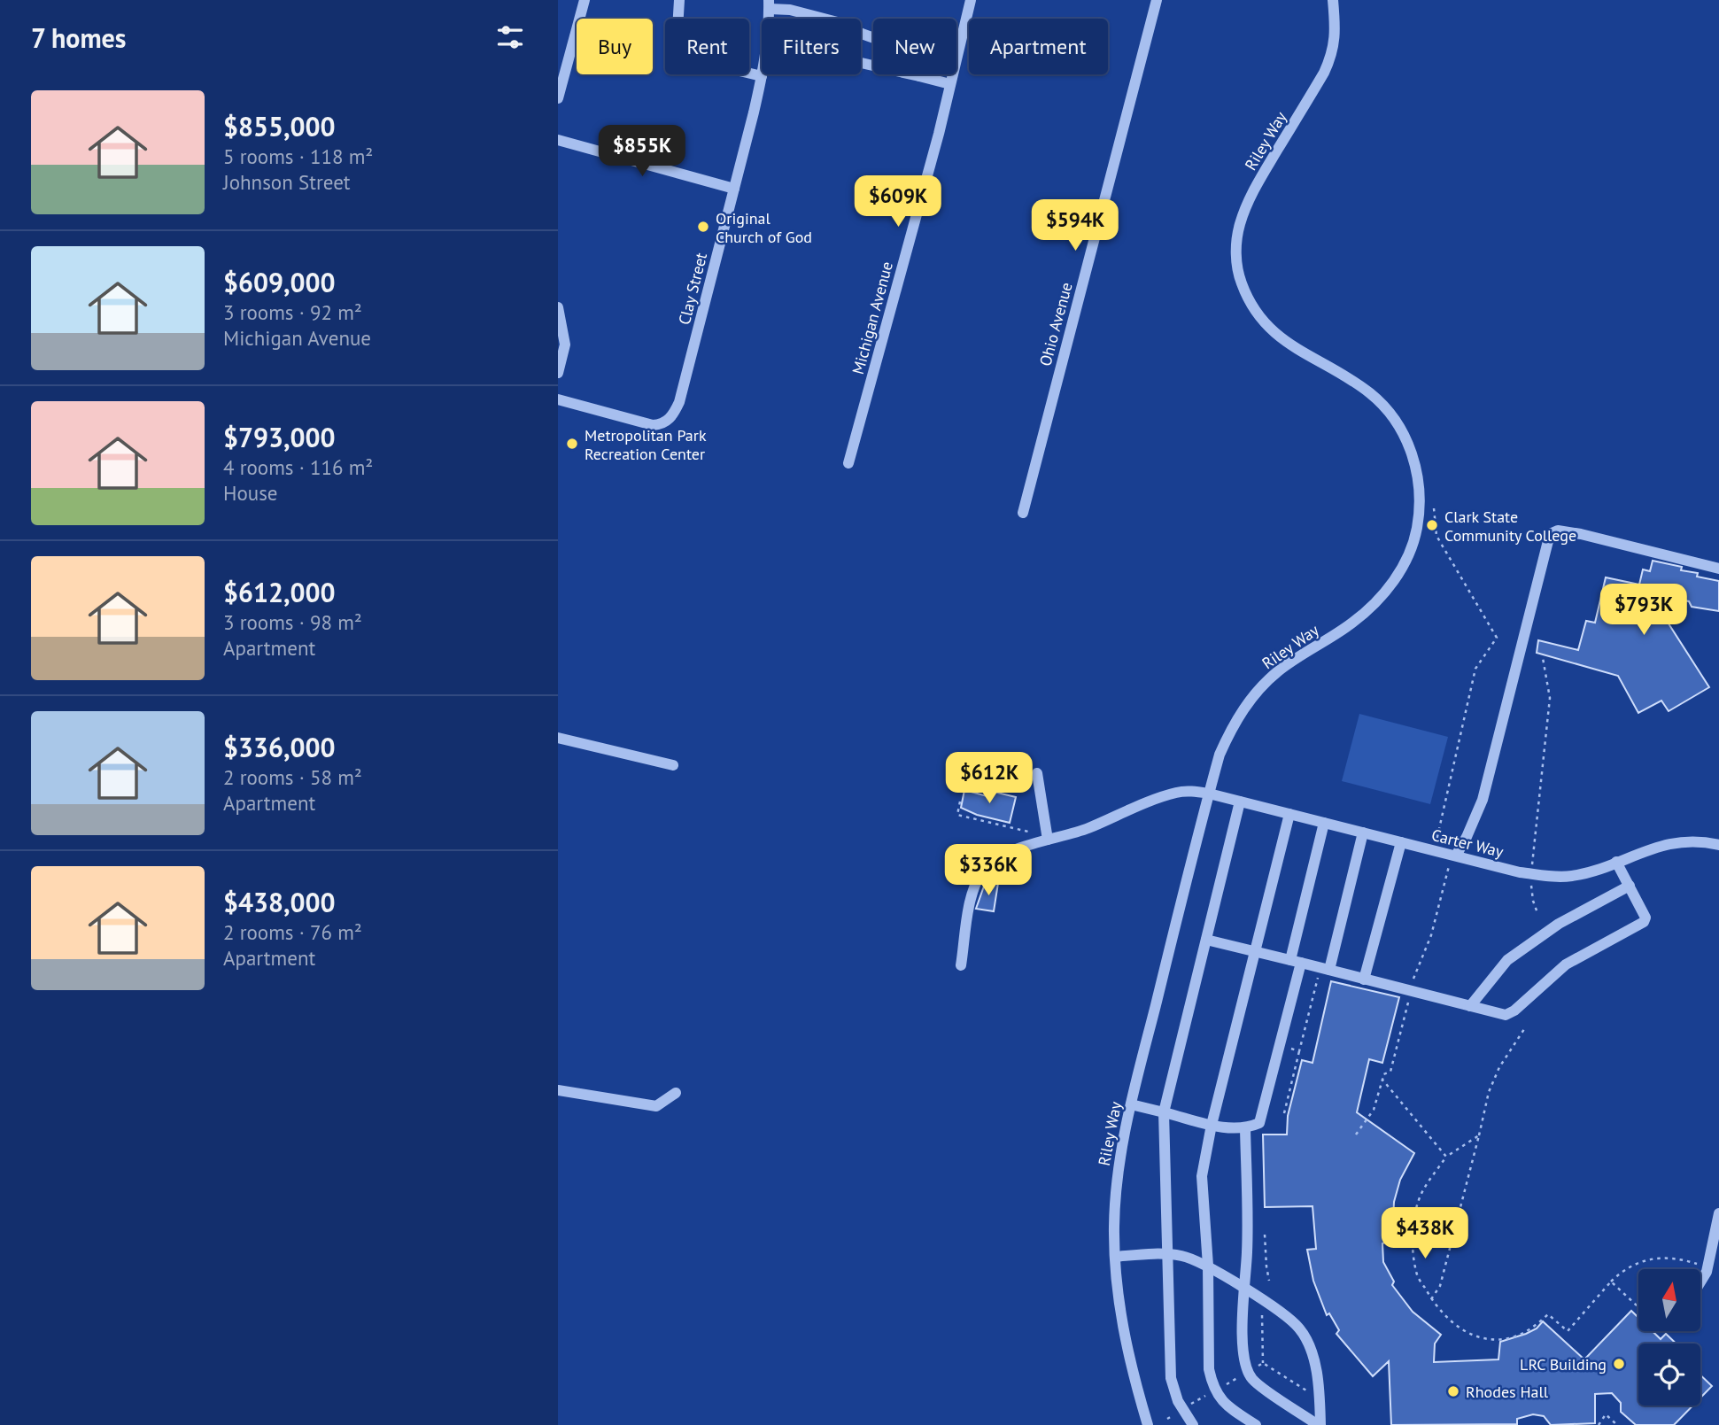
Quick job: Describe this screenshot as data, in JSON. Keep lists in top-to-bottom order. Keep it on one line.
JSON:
{"streets":{"street":["Riley Way","Clay Street","Michigan Avenue","Ohio Avenue","Carter Way"]},"crossings":[["Riley Way","Carter Way"]],"places":["Original Church of God","Metropolitan Park Recreation Center","Clark State Community College","LRC Building","Rhodes Hall"],"north":"top","page":{"heading":"7 homes","chip":["Buy","Rent","Filters","New","Apartment"],"list":[{"name":"$855,000","note":"5 rooms · 118 m² · Johnson Street"},{"name":"$609,000","note":"3 rooms · 92 m² · Michigan Avenue"},{"name":"$793,000","note":"4 rooms · 116 m² · House"},{"name":"$612,000","note":"3 rooms · 98 m² · Apartment"},{"name":"$336,000","note":"2 rooms · 58 m² · Apartment"},{"name":"$438,000","note":"2 rooms · 76 m² · Apartment"}],"price":["$855K","$609K","$594K","$793K","$612K","$336K","$438K"]}}
